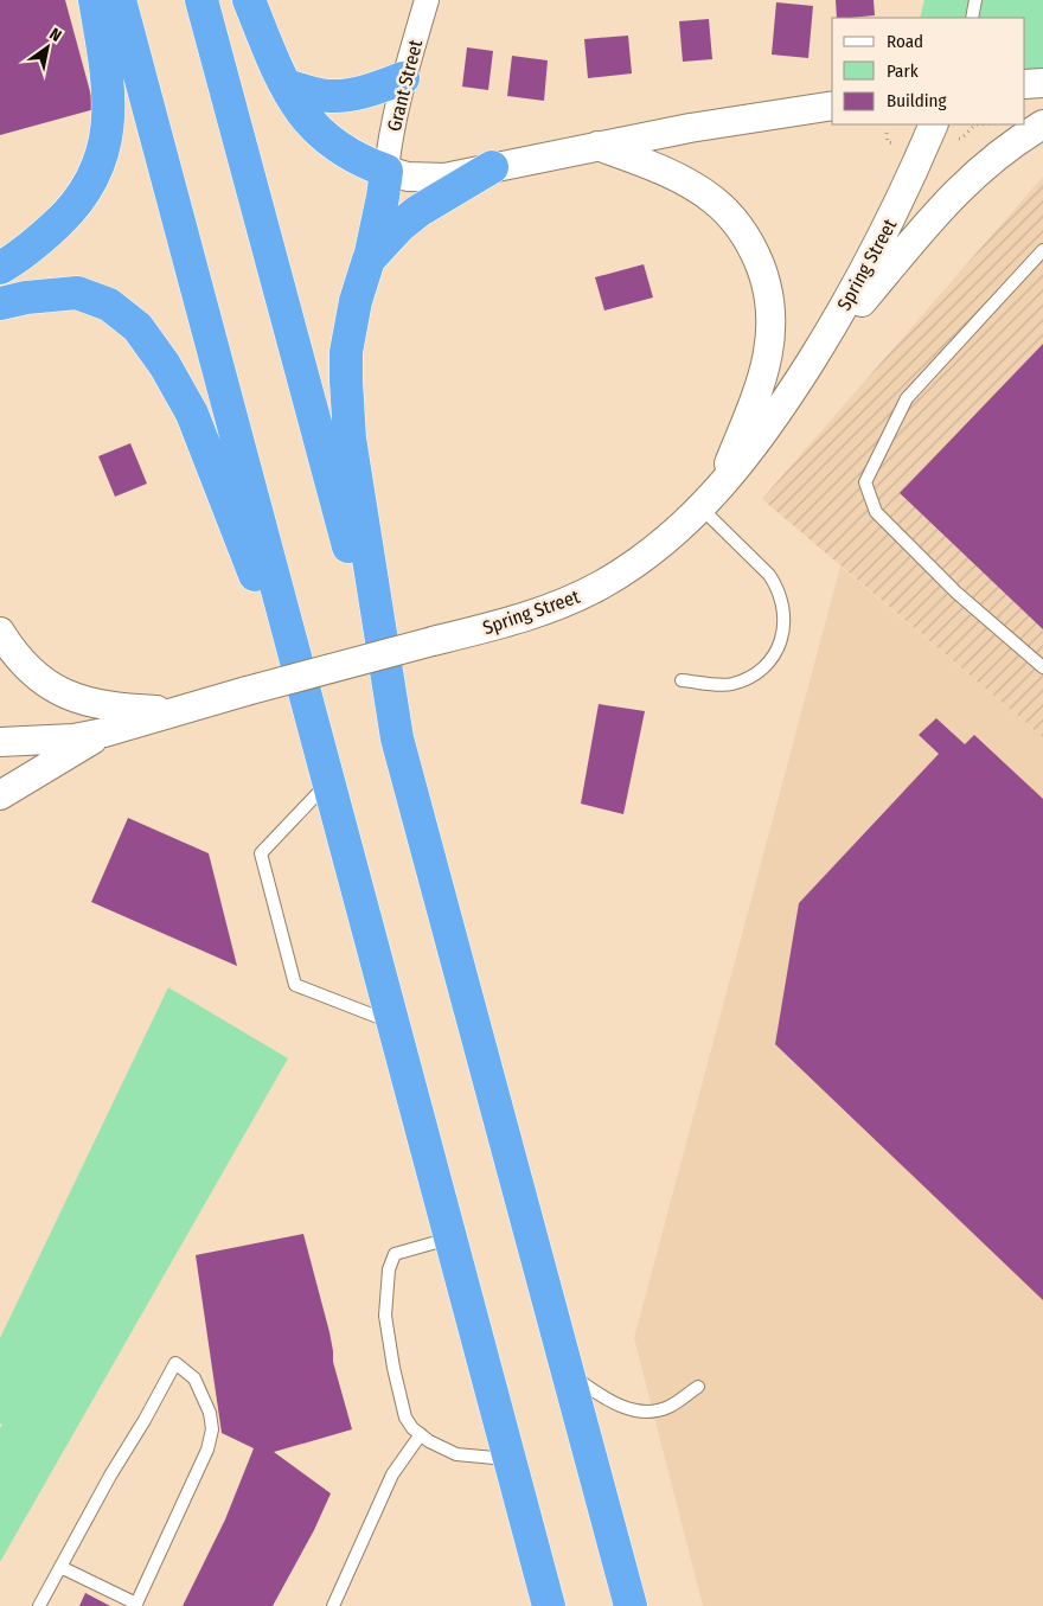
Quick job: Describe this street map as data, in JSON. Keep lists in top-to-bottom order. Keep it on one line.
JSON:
{"streets":{"street":["Grant Street","Spring Street"]},"legend":["Road","Park","Building"],"north":"top right"}
